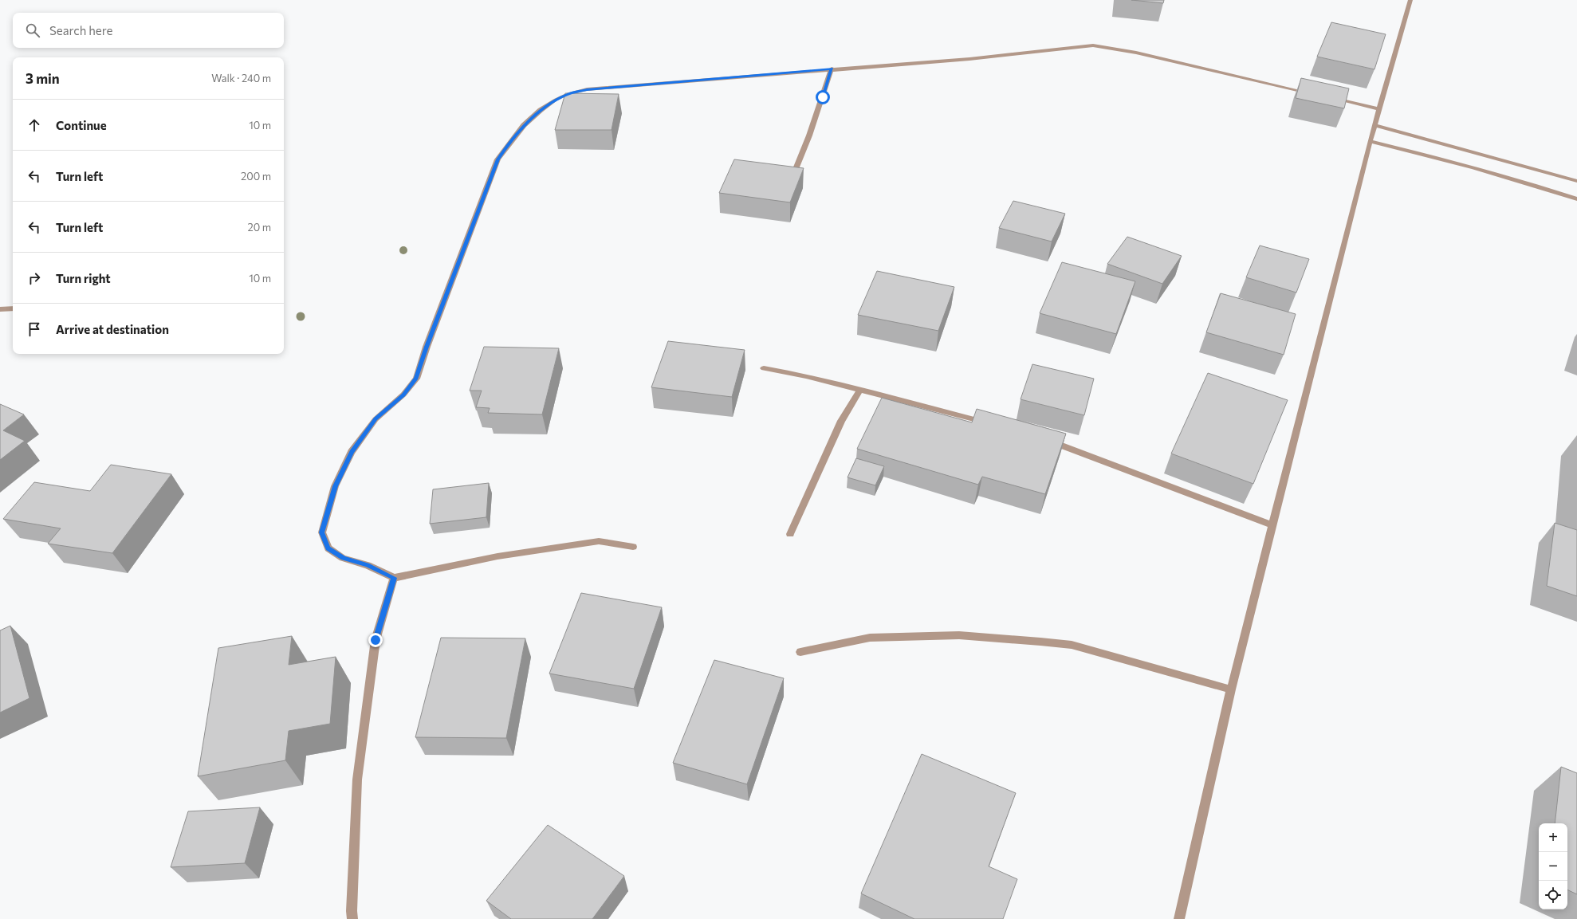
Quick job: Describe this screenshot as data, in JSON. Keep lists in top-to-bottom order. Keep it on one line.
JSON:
{"page":{"search":"Search here","heading":["3 min","Walk · 240 m"],"list":[["Continue","10 m"],["Turn left","200 m"],["Turn left","20 m"],["Turn right","10 m"],"Arrive at destination"],"map_buttons":["+","−"]}}
